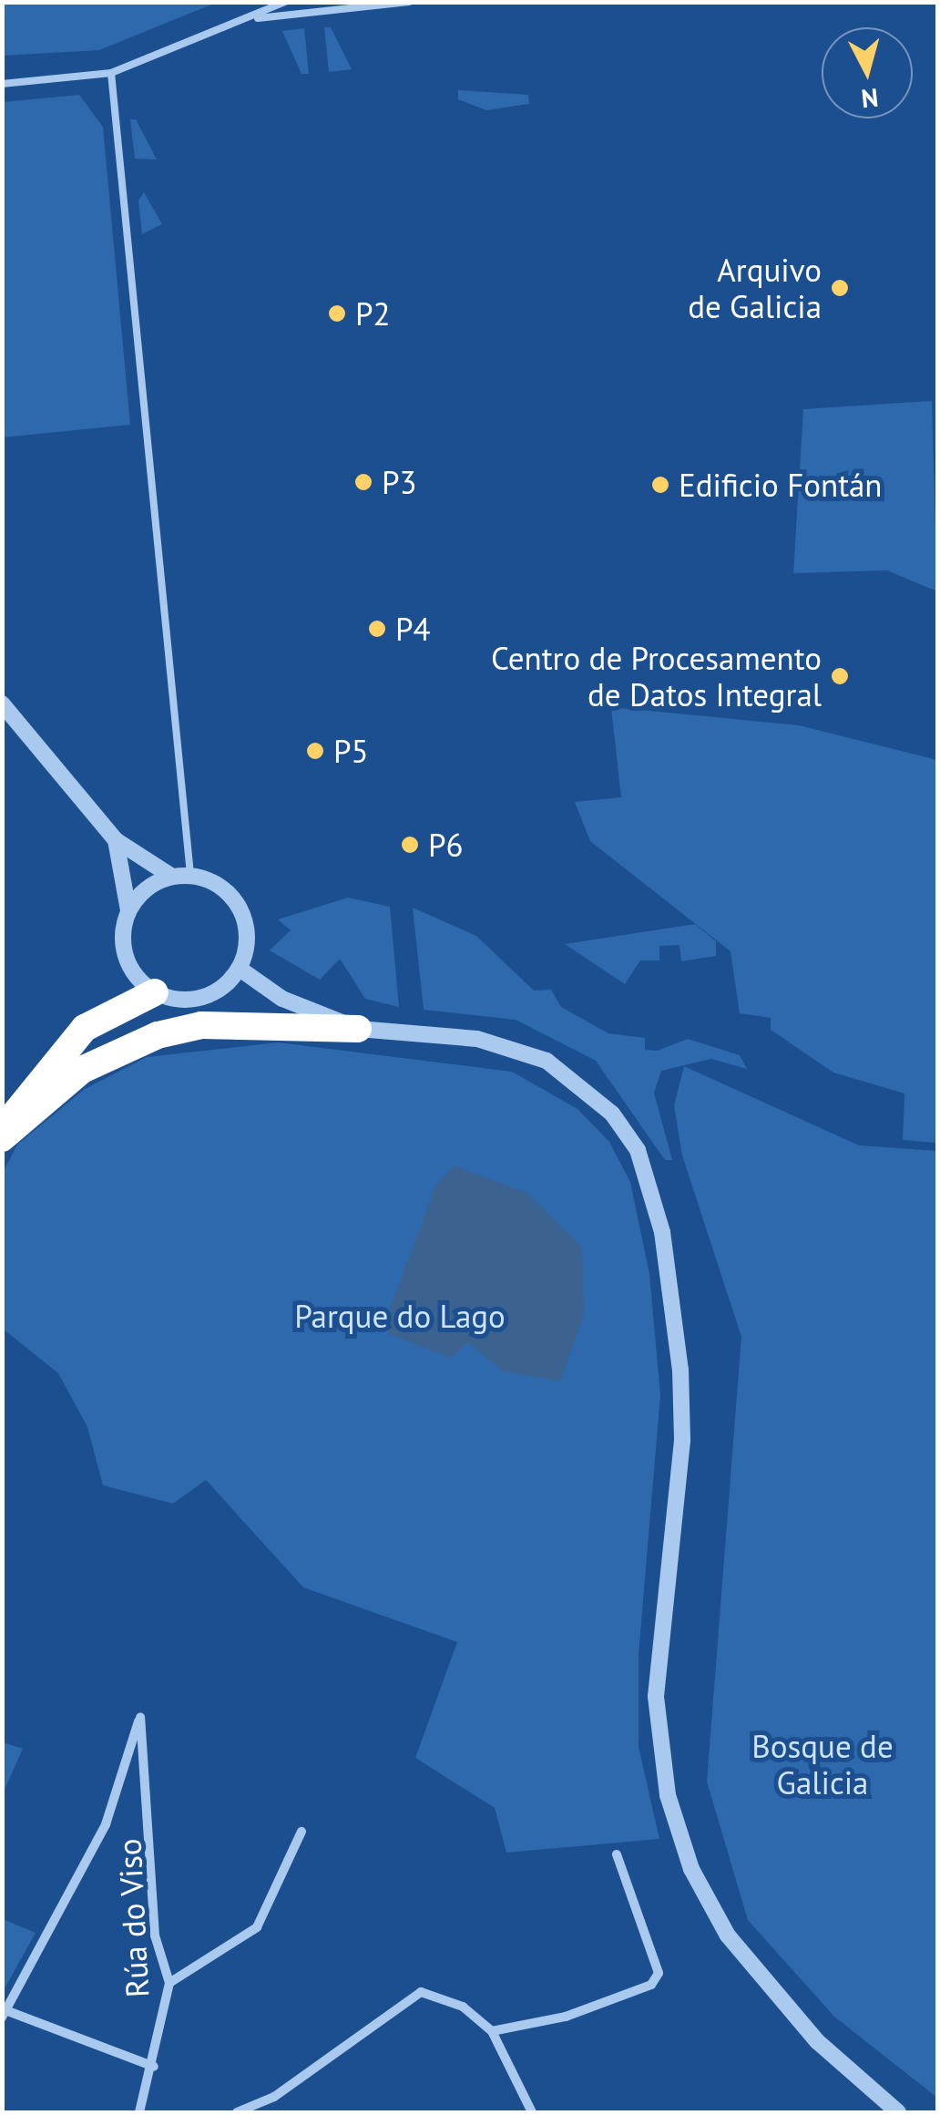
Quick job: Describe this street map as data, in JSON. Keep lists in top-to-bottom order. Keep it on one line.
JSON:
{"streets":{"street":["Rúa do Viso"]},"parks":["Parque do Lago","Bosque de Galicia"],"places":["Arquivo de Galicia","P2","P3","Edificio Fontán","P4","Centro de Procesamento de Datos Integral","P5","P6"],"north":"bottom"}
